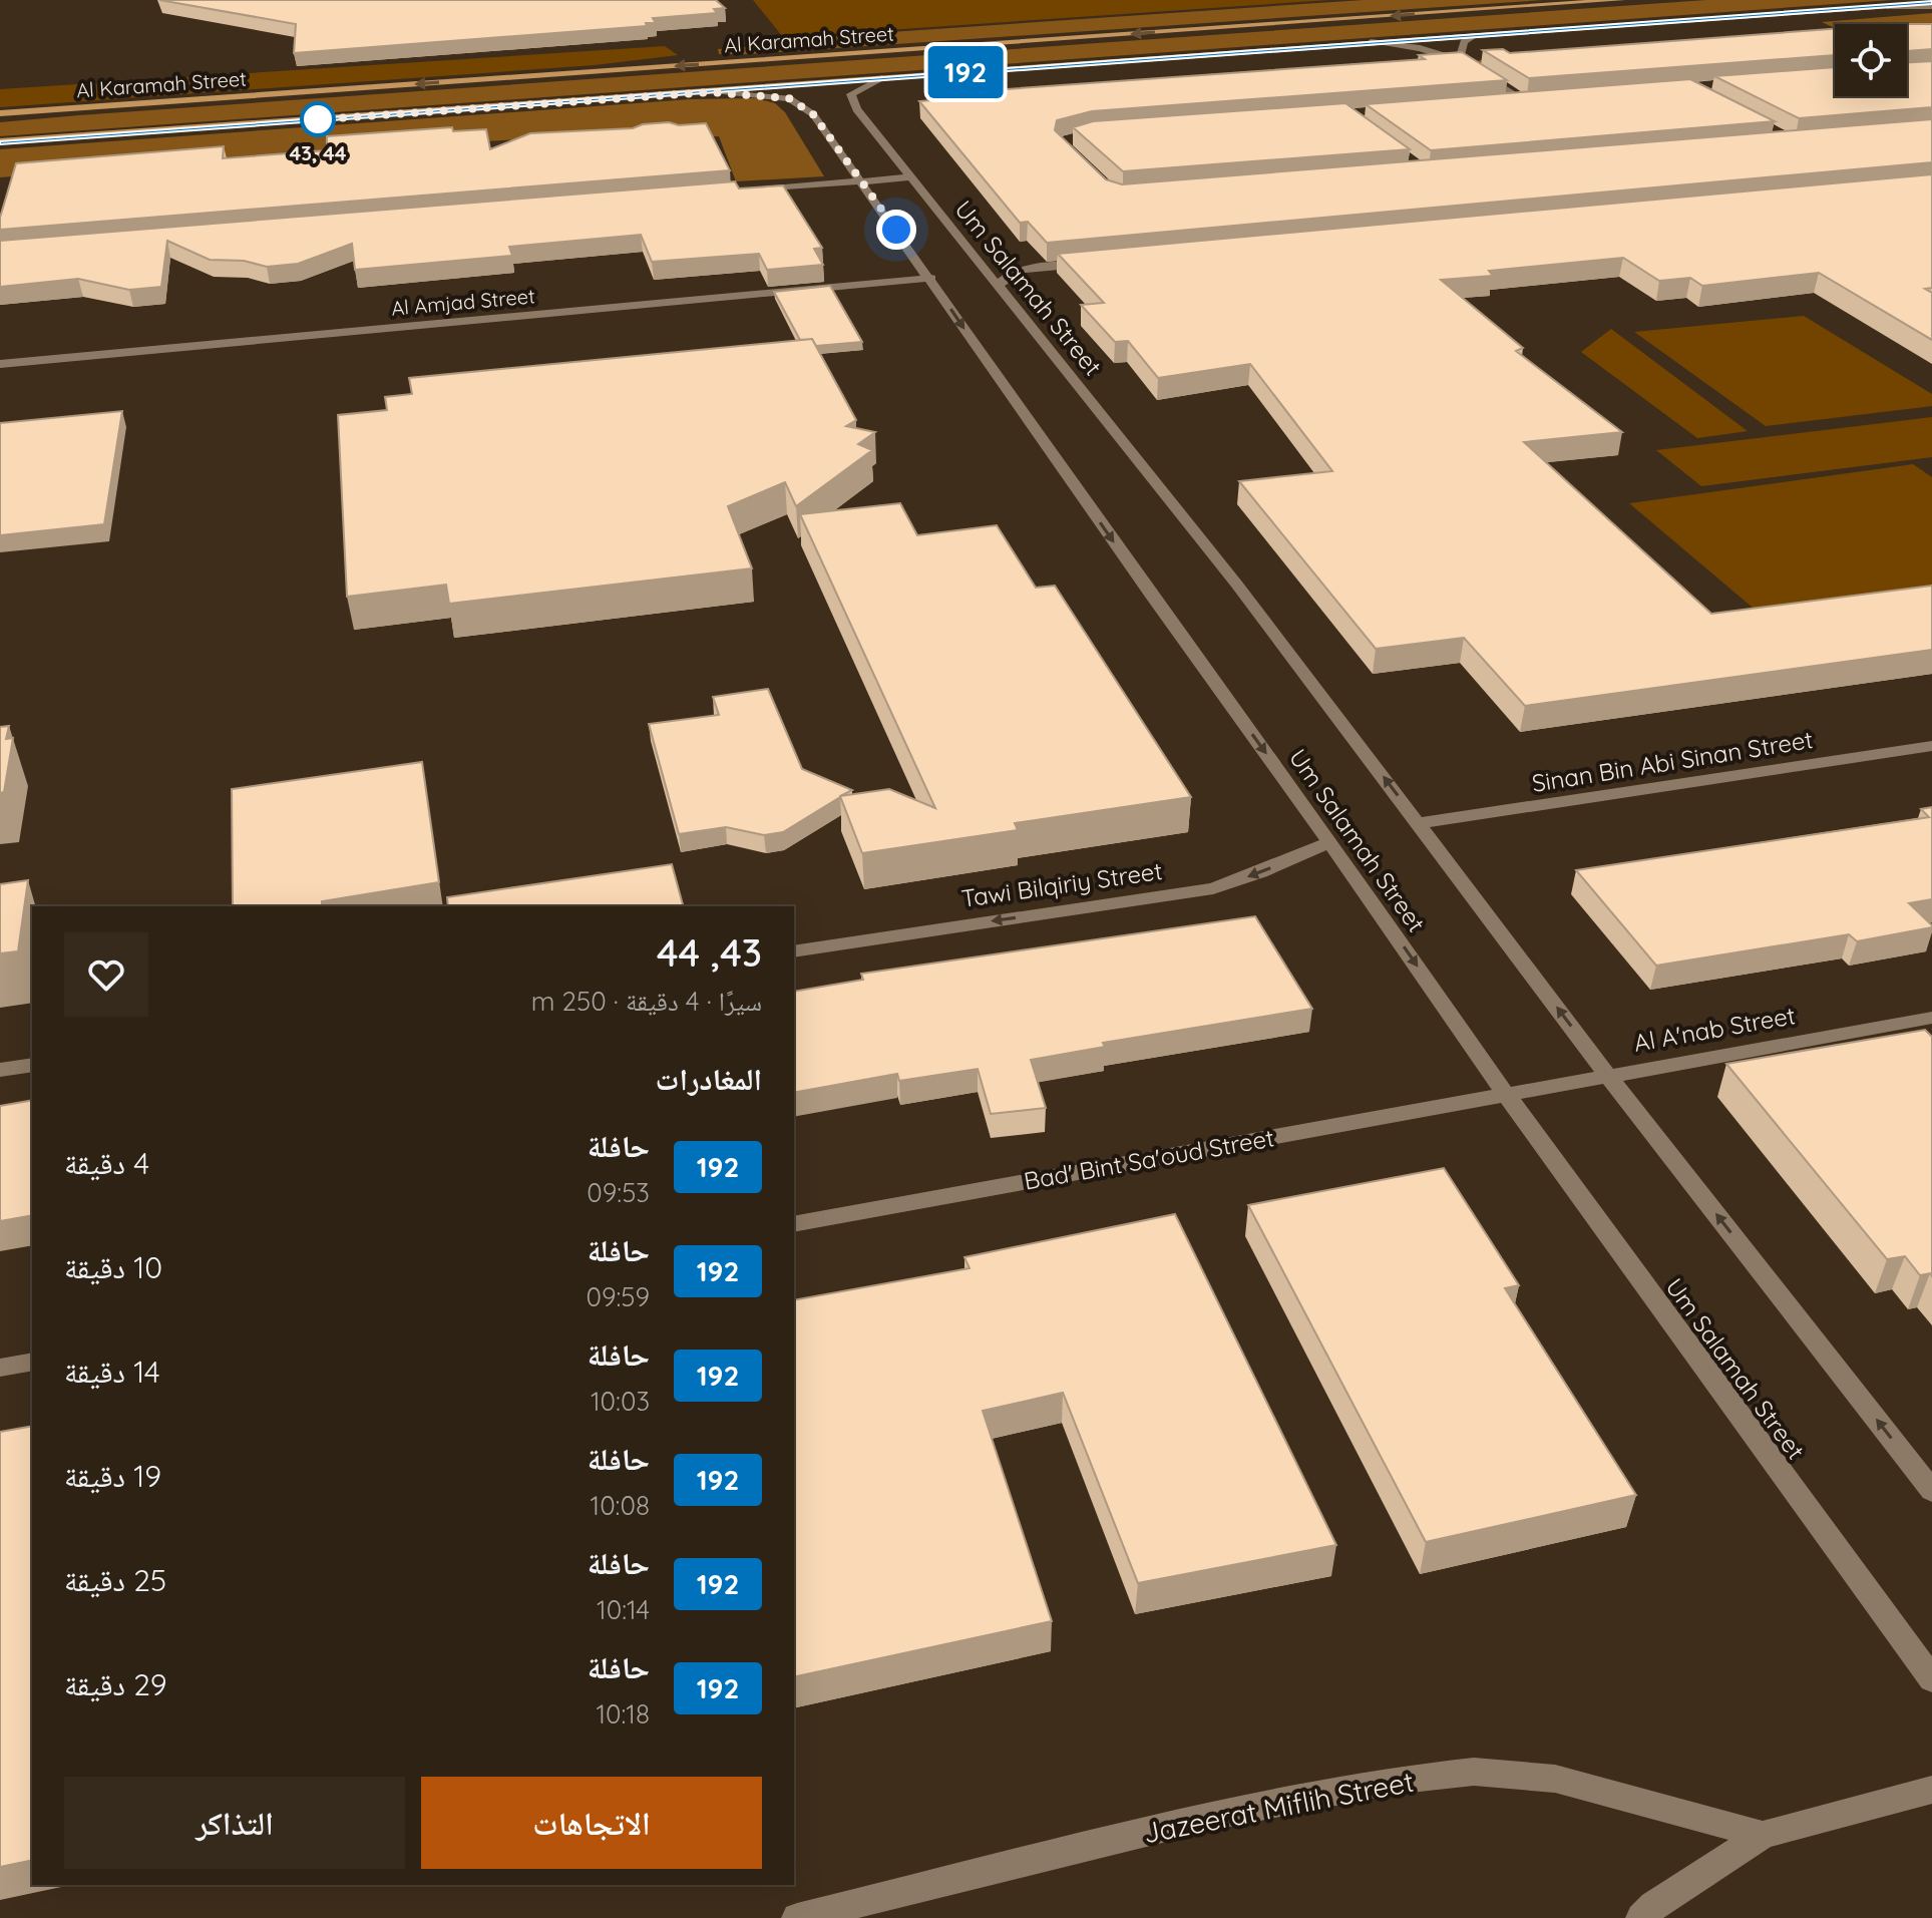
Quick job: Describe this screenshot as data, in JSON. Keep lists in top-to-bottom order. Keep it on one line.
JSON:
{"streets":{"main road":["Al Karamah Street"],"street":["Um Salamah Street","Al Amjad Street","Sinan Bin Abi Sinan Street","Tawi Bilqiriy Street","Al A'nab Street","Bad' Bint Sa'oud Street","Jazeerat Miflih Street"]},"crossings":[["Al Karamah Street","Um Salamah Street"],["Um Salamah Street","Al Amjad Street"],["Um Salamah Street","Sinan Bin Abi Sinan Street"],["Um Salamah Street","Tawi Bilqiriy Street"],["Um Salamah Street","Al A'nab Street"],["Um Salamah Street","Bad' Bint Sa'oud Street"],["Al A'nab Street","Bad' Bint Sa'oud Street"]],"one_way":["Tawi Bilqiriy Street"],"places":["43, 44"],"lines":["bus line 192"],"page":{"on_map":"192","heading":[["43, 44","سيرًا · 4 دقيقة · 250 m"],"المغادرات"],"list":[{"mark":"192","name":"حافلة","note":"09:53","value":"4 دقيقة"},{"mark":"192","name":"حافلة","note":"09:59","value":"10 دقيقة"},{"mark":"192","name":"حافلة","note":"10:03","value":"14 دقيقة"},{"mark":"192","name":"حافلة","note":"10:08","value":"19 دقيقة"},{"mark":"192","name":"حافلة","note":"10:14","value":"25 دقيقة"},{"mark":"192","name":"حافلة","note":"10:18","value":"29 دقيقة"}],"buttons":["الاتجاهات","التذاكر"]}}
